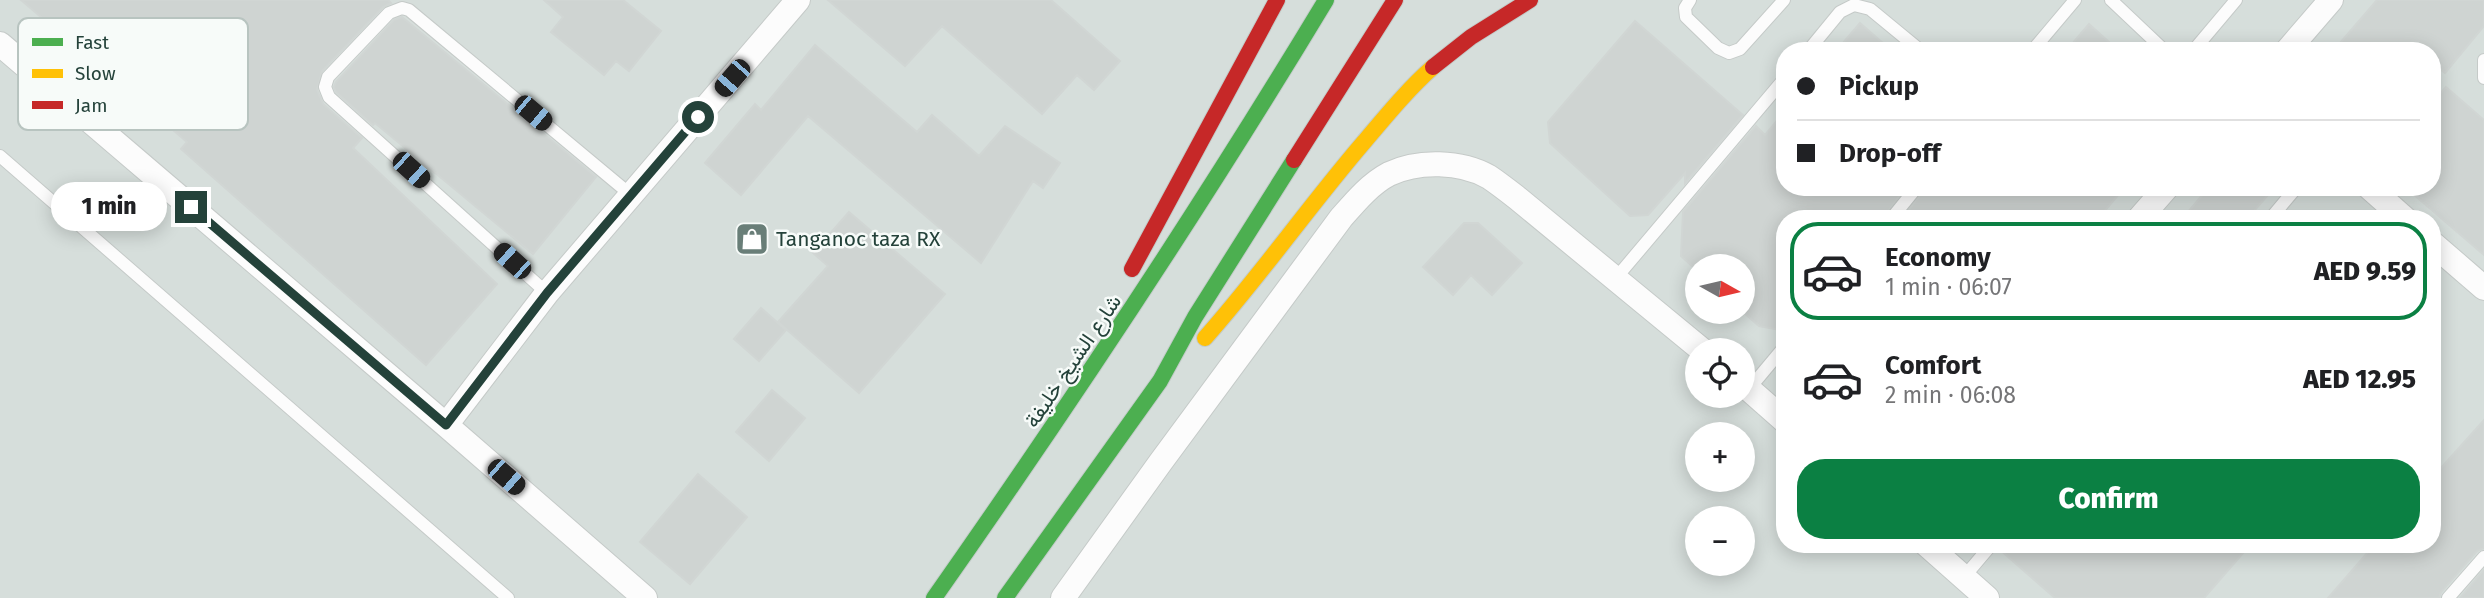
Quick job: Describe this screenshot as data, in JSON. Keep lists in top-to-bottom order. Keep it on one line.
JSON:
{"streets":{"highway":["شارع الشيخ خليفة"]},"places":{"shop":["Tanganoc taza RX"]},"legend":["Fast","Slow","Jam"],"north":"right","page":{"banner":["Pickup","Drop-off"],"bubble":"1 min","list":[{"name":"Economy","note":"1 min · 06:07","value":"AED 9.59"},{"name":"Comfort","note":"2 min · 06:08","value":"AED 12.95"}],"map_buttons":["+","−"],"buttons":"Confirm"}}
